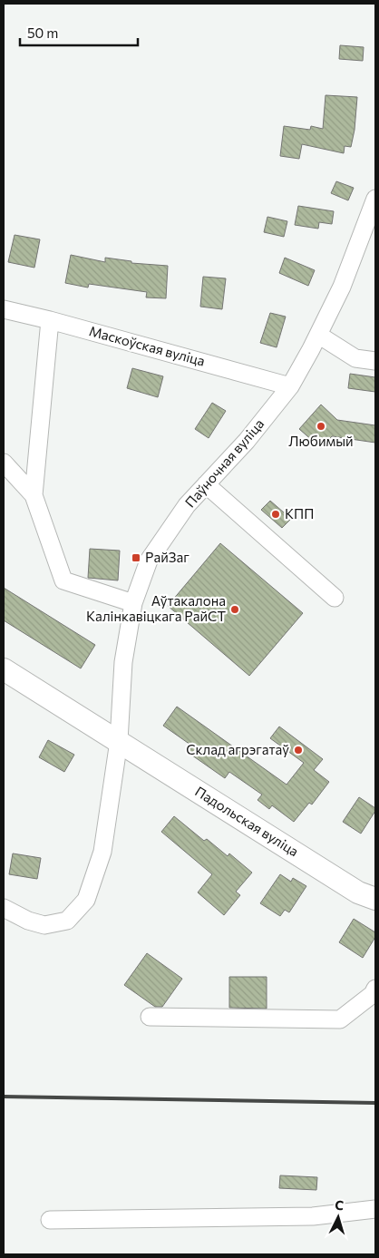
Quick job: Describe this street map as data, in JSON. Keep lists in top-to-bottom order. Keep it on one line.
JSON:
{"streets":{"main road":["Падольская вуліца"],"street":["Маскоўская вуліца","Паўночная вуліца"]},"crossings":[["Маскоўская вуліца","Паўночная вуліца"],["Паўночная вуліца","Падольская вуліца"]],"places":{"other":["Любимый","КПП","Аўтакалона Калінкавіцкага РайСТ","Склад агрэгатаў"],"transit":["РайЗаг"]},"scale_bar":"50 m","north":"top"}
